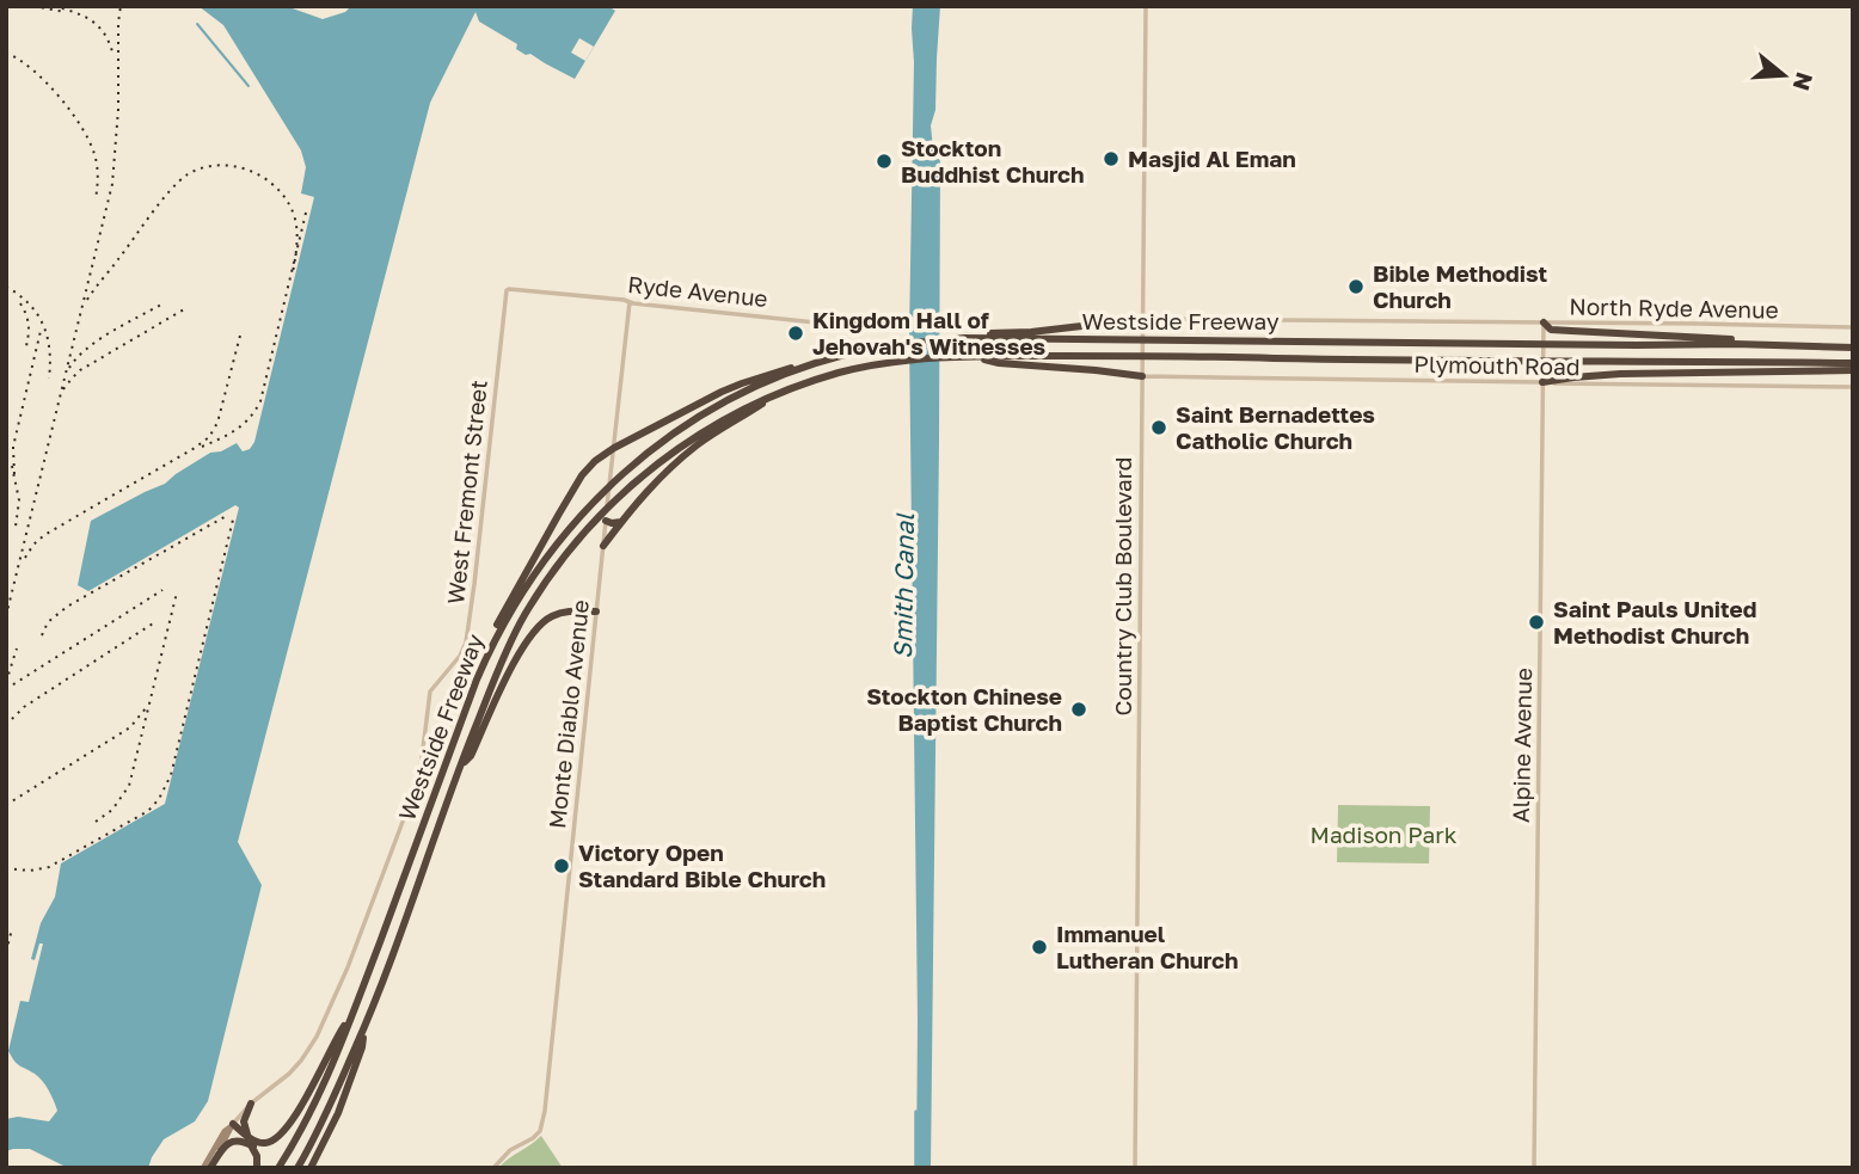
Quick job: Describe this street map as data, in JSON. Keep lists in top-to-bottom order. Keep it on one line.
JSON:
{"streets":{"highway":["Westside Freeway"],"main road":["West Fremont Street"],"street":["Ryde Avenue","North Ryde Avenue","Plymouth Road","Country Club Boulevard","Monte Diablo Avenue","Alpine Avenue"]},"crossings":[["Ryde Avenue","West Fremont Street"],["Ryde Avenue","Monte Diablo Avenue"],["North Ryde Avenue","Country Club Boulevard"],["North Ryde Avenue","Alpine Avenue"],["Westside Freeway","Monte Diablo Avenue"],["Plymouth Road","Country Club Boulevard"],["Plymouth Road","Alpine Avenue"]],"water":["Smith Canal"],"parks":["Madison Park"],"places":["Masjid Al Eman","Stockton Buddhist Church","Bible Methodist Church","Kingdom Hall of Jehovah's Witnesses","Saint Bernadettes Catholic Church","Saint Pauls United Methodist Church","Stockton Chinese Baptist Church","Victory Open Standard Bible Church","Immanuel Lutheran Church"],"north":"right"}
